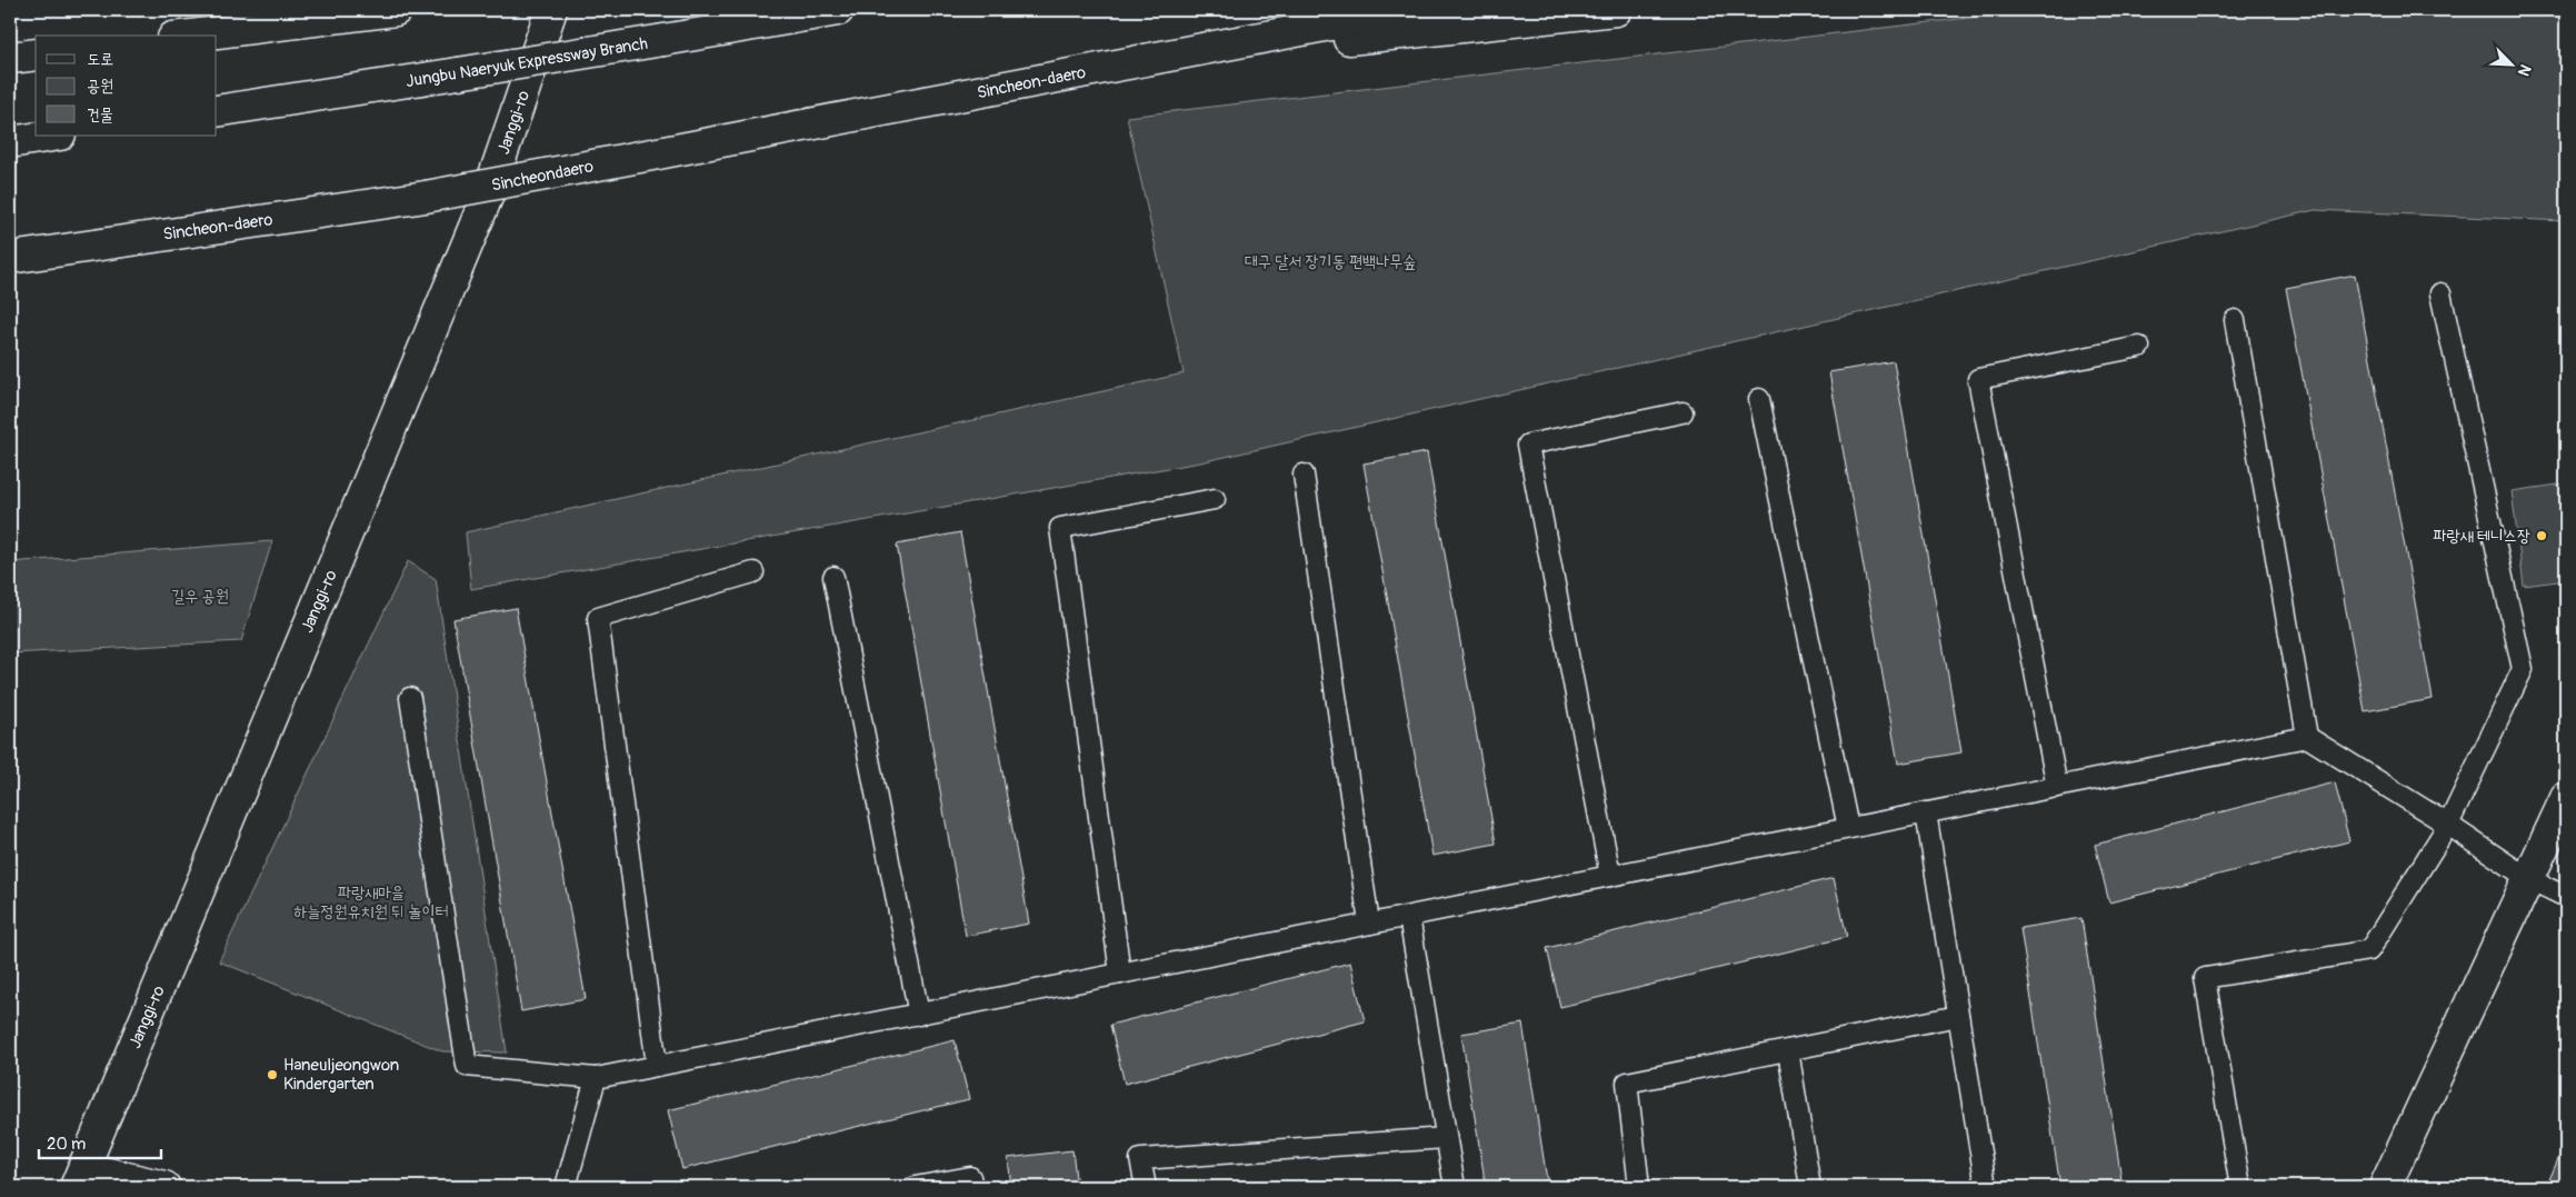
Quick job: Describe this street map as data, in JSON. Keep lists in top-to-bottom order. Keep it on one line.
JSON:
{"streets":{"main road":["Jungbu Naeryuk Expressway Branch","Sincheon-daero","Janggi-ro","Sincheondaero"]},"crossings":[["Sincheon-daero","Sincheondaero"]],"parks":["대구 달서 장기동 편백나무숲","길우 공원","파랑새마을 하늘정원유치원 뒤 놀이터"],"places":["파랑새 테니스장","Haneuljeongwon Kindergarten"],"legend":["도로","공원","건물"],"scale_bar":"20 m","north":"bottom right"}
